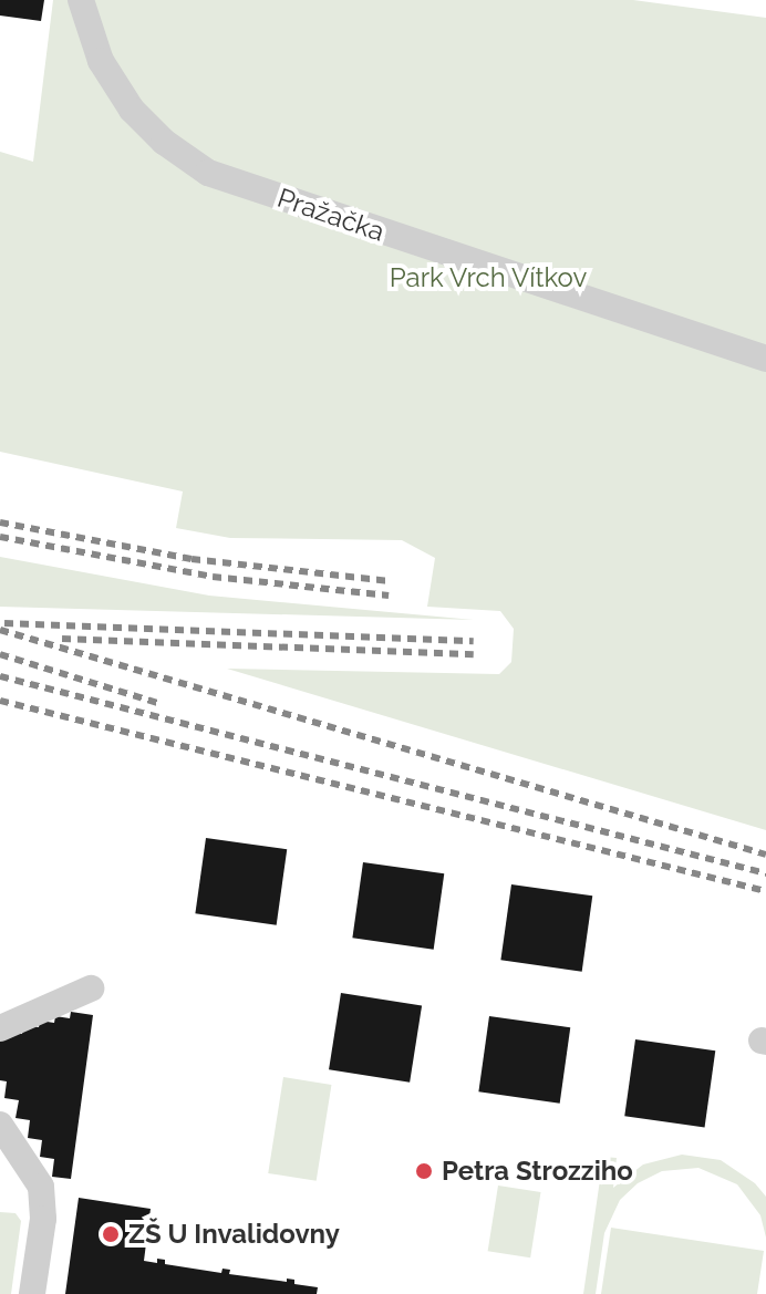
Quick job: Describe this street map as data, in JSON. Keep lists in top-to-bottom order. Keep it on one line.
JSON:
{"streets":{"street":["Pražačka"]},"parks":["Park Vrch Vítkov"],"places":["Petra Strozziho","ZŠ U Invalidovny"]}
